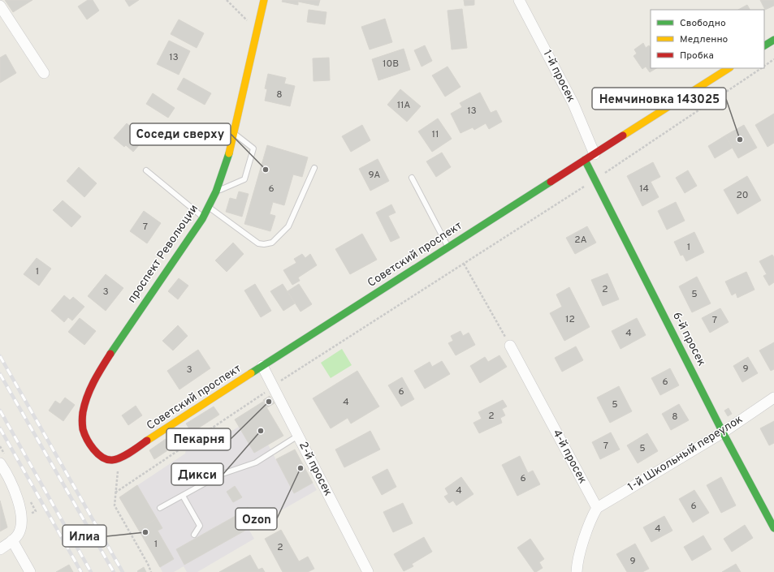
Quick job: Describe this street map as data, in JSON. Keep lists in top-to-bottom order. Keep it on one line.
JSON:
{"streets":{"street":["1-й просек","проспект Революции","Советский проспект","6-й просек","1-й Школьный переулок","4-й просек","2-й просек"]},"crossings":[["1-й просек","Советский проспект"],["проспект Революции","Советский проспект"],["Советский проспект","6-й просек"],["Советский проспект","2-й просек"],["6-й просек","1-й Школьный переулок"],["1-й Школьный переулок","4-й просек"]],"places":["Немчиновка 143025","Соседи сверху","Пекарня","Дикси","Ozon","Илиа"],"house_numbers":["13","10В","8","11А","13","11","9А","6","14","20","7","2А","1","1","2","3","5","12","7","4","9","3","6","6","4","5","2","8","7","5","6","4","6","4","1","2","9"],"legend":["Свободно","Медленно","Пробка"]}
